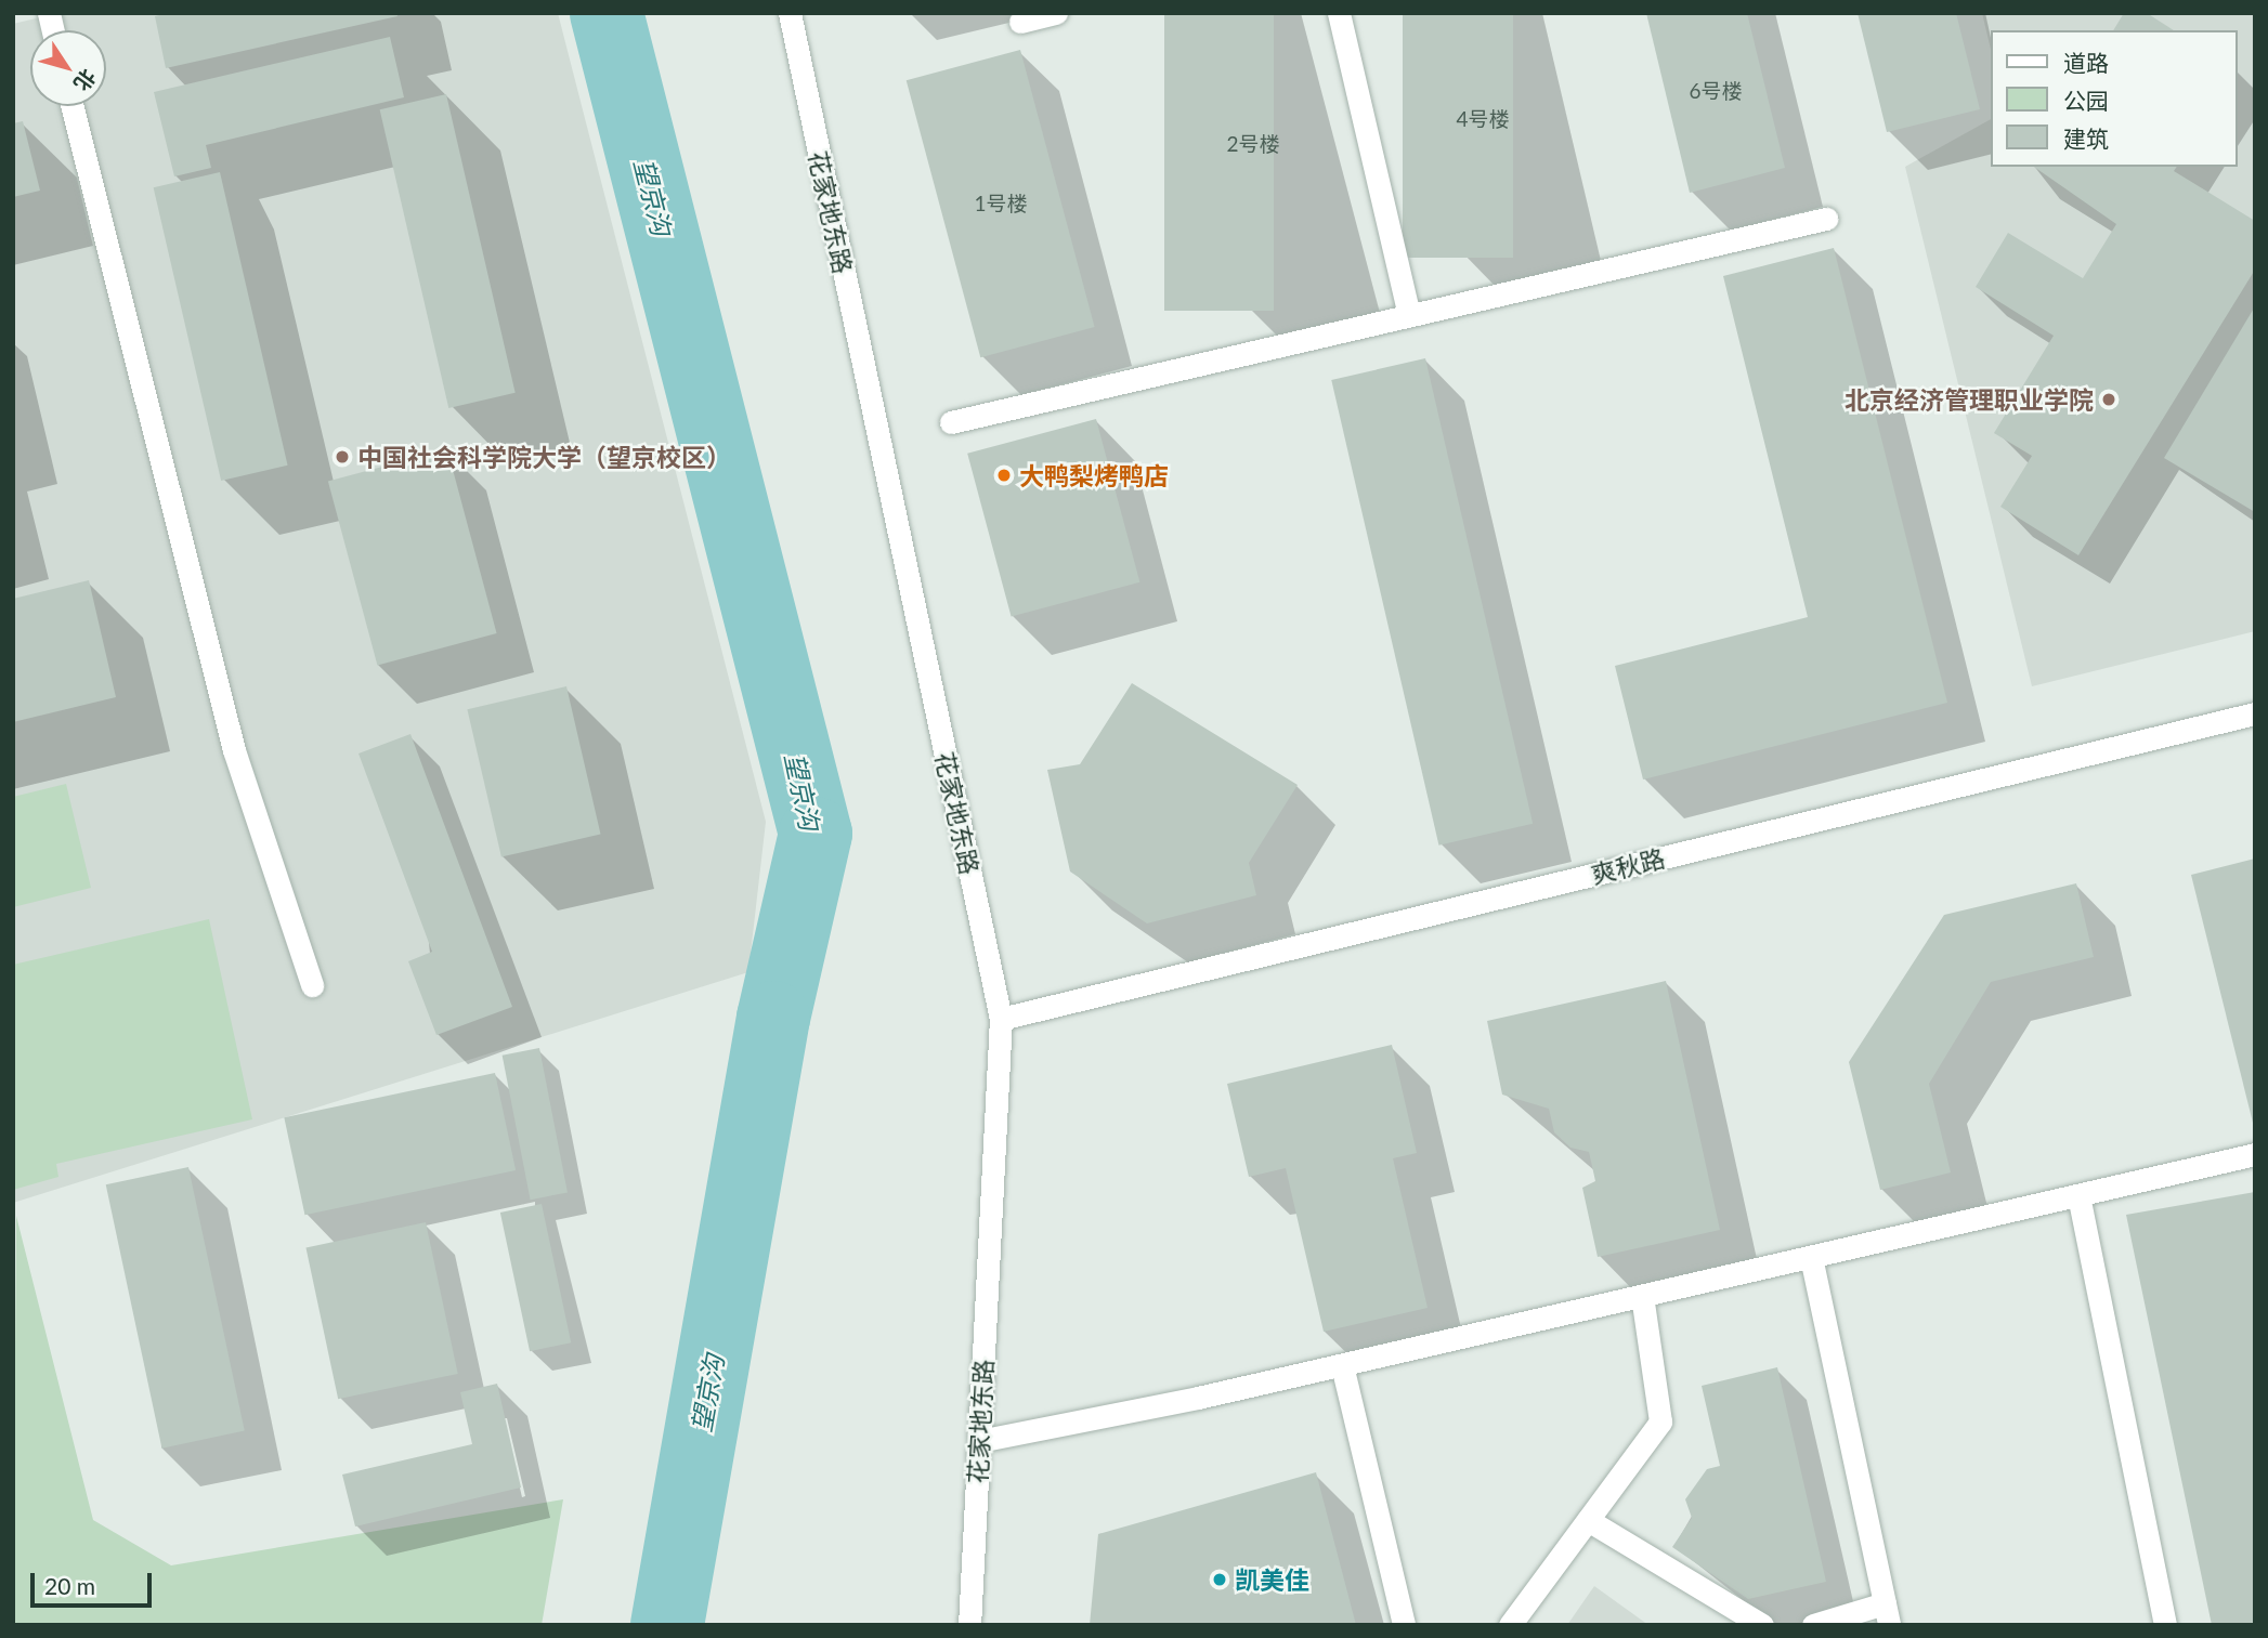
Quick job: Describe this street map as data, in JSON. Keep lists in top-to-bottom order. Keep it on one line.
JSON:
{"streets":{"street":["花家地东路","爽秋路"]},"crossings":[["花家地东路","爽秋路"]],"water":["望京沟"],"places":["北京经济管理职业学院","中国社会科学院大学（望京校区）","大鸭梨烤鸭店","凯美佳"],"house_numbers":["6号楼","4号楼","2号楼","1号楼"],"legend":["道路","公园","建筑"],"scale_bar":"20 m","north":"bottom right"}
